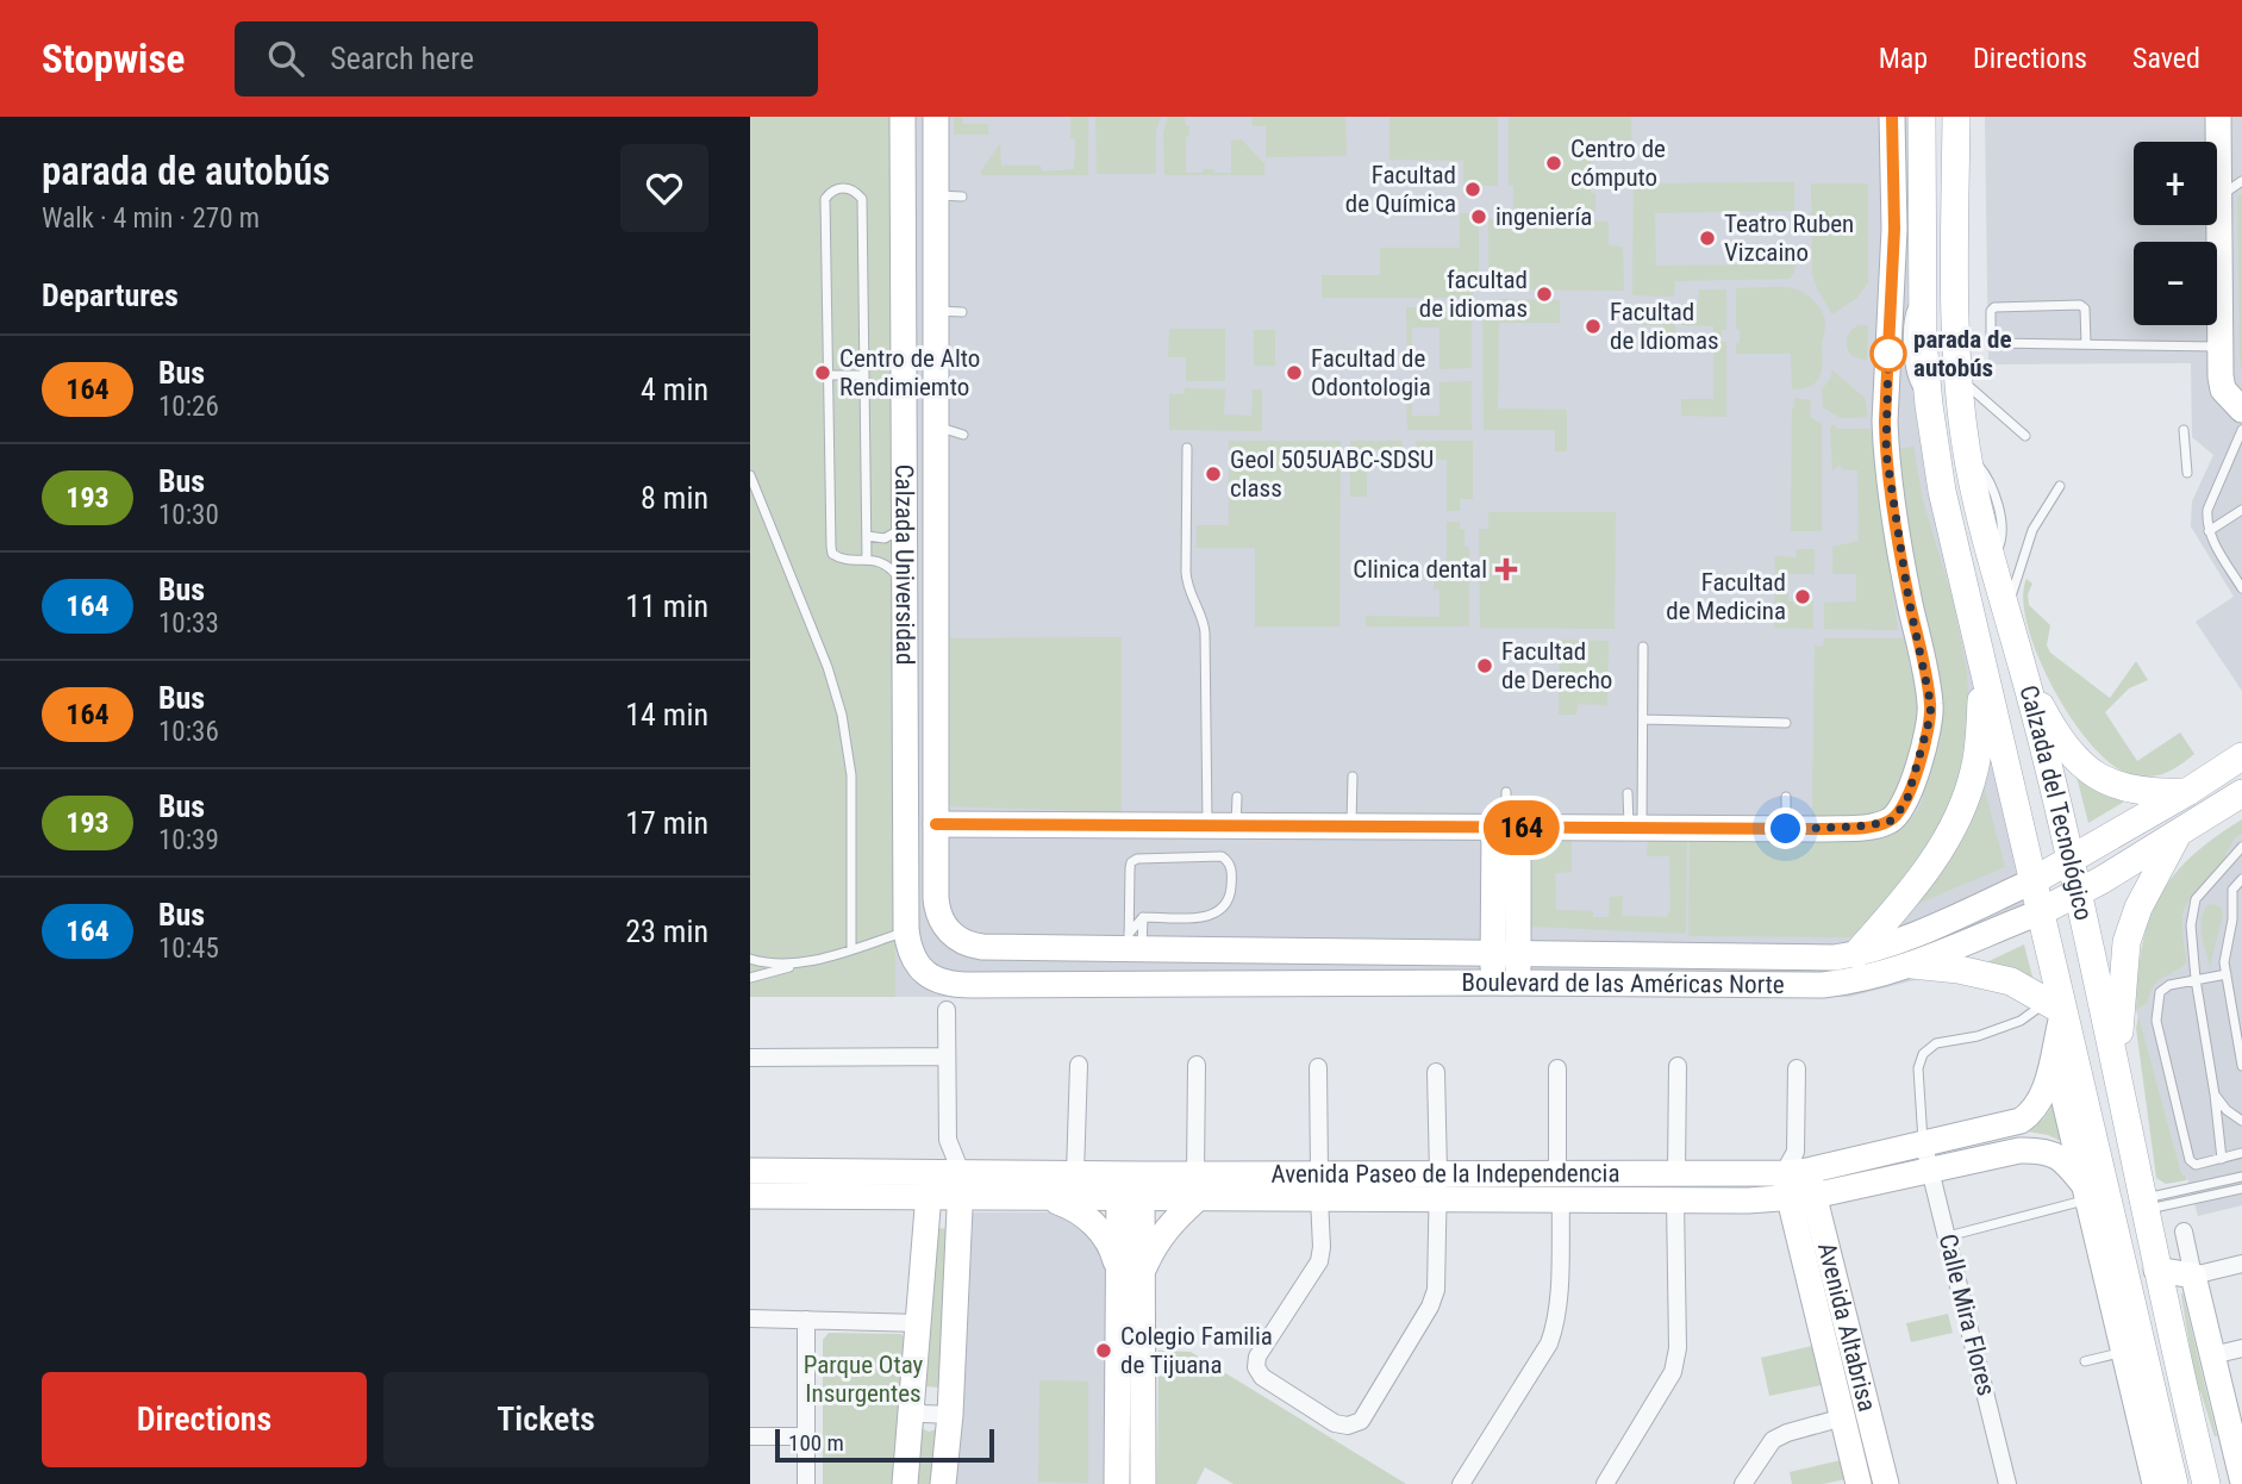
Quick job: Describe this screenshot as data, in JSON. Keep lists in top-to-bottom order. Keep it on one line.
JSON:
{"streets":{"main road":["Calzada del Tecnológico","Boulevard de las Américas Norte"],"street":["Calzada Universidad","Avenida Paseo de la Independencia","Calle Mira Flores","Avenida Altabrisa"]},"crossings":[["Calzada Universidad","Boulevard de las Américas Norte"],["Calzada del Tecnológico","Boulevard de las Américas Norte"],["Calzada del Tecnológico","Avenida Paseo de la Independencia"],["Avenida Paseo de la Independencia","Calle Mira Flores"],["Avenida Paseo de la Independencia","Avenida Altabrisa"]],"parks":["Parque Otay Insurgentes"],"places":{"other":["Centro de cómputo","Facultad de Química","ingeniería","Teatro Ruben Vizcaino","facultad de idiomas","Facultad de Idiomas","parada de autobús","Centro de Alto Rendimiemto","Facultad de Odontologia","Geol 505UABC-SDSU class","Facultad de Medicina","Facultad de Derecho","Colegio Familia de Tijuana"],"health":["Clinica dental"]},"lines":["bus line 164"],"scale_bar":"100 m","page":{"header":"Stopwise","search":"Search here","nav":["Map","Directions","Saved"],"heading":[["parada de autobús","Walk · 4 min · 270 m"],"Departures"],"on_map":"164","map_buttons":["+","−"],"list":[{"mark":"164","name":"Bus","note":"10:26","value":"4 min"},{"mark":"193","name":"Bus","note":"10:30","value":"8 min"},{"mark":"164","name":"Bus","note":"10:33","value":"11 min"},{"mark":"164","name":"Bus","note":"10:36","value":"14 min"},{"mark":"193","name":"Bus","note":"10:39","value":"17 min"},{"mark":"164","name":"Bus","note":"10:45","value":"23 min"}],"buttons":["Directions","Tickets"],"scale":"100 m"}}
